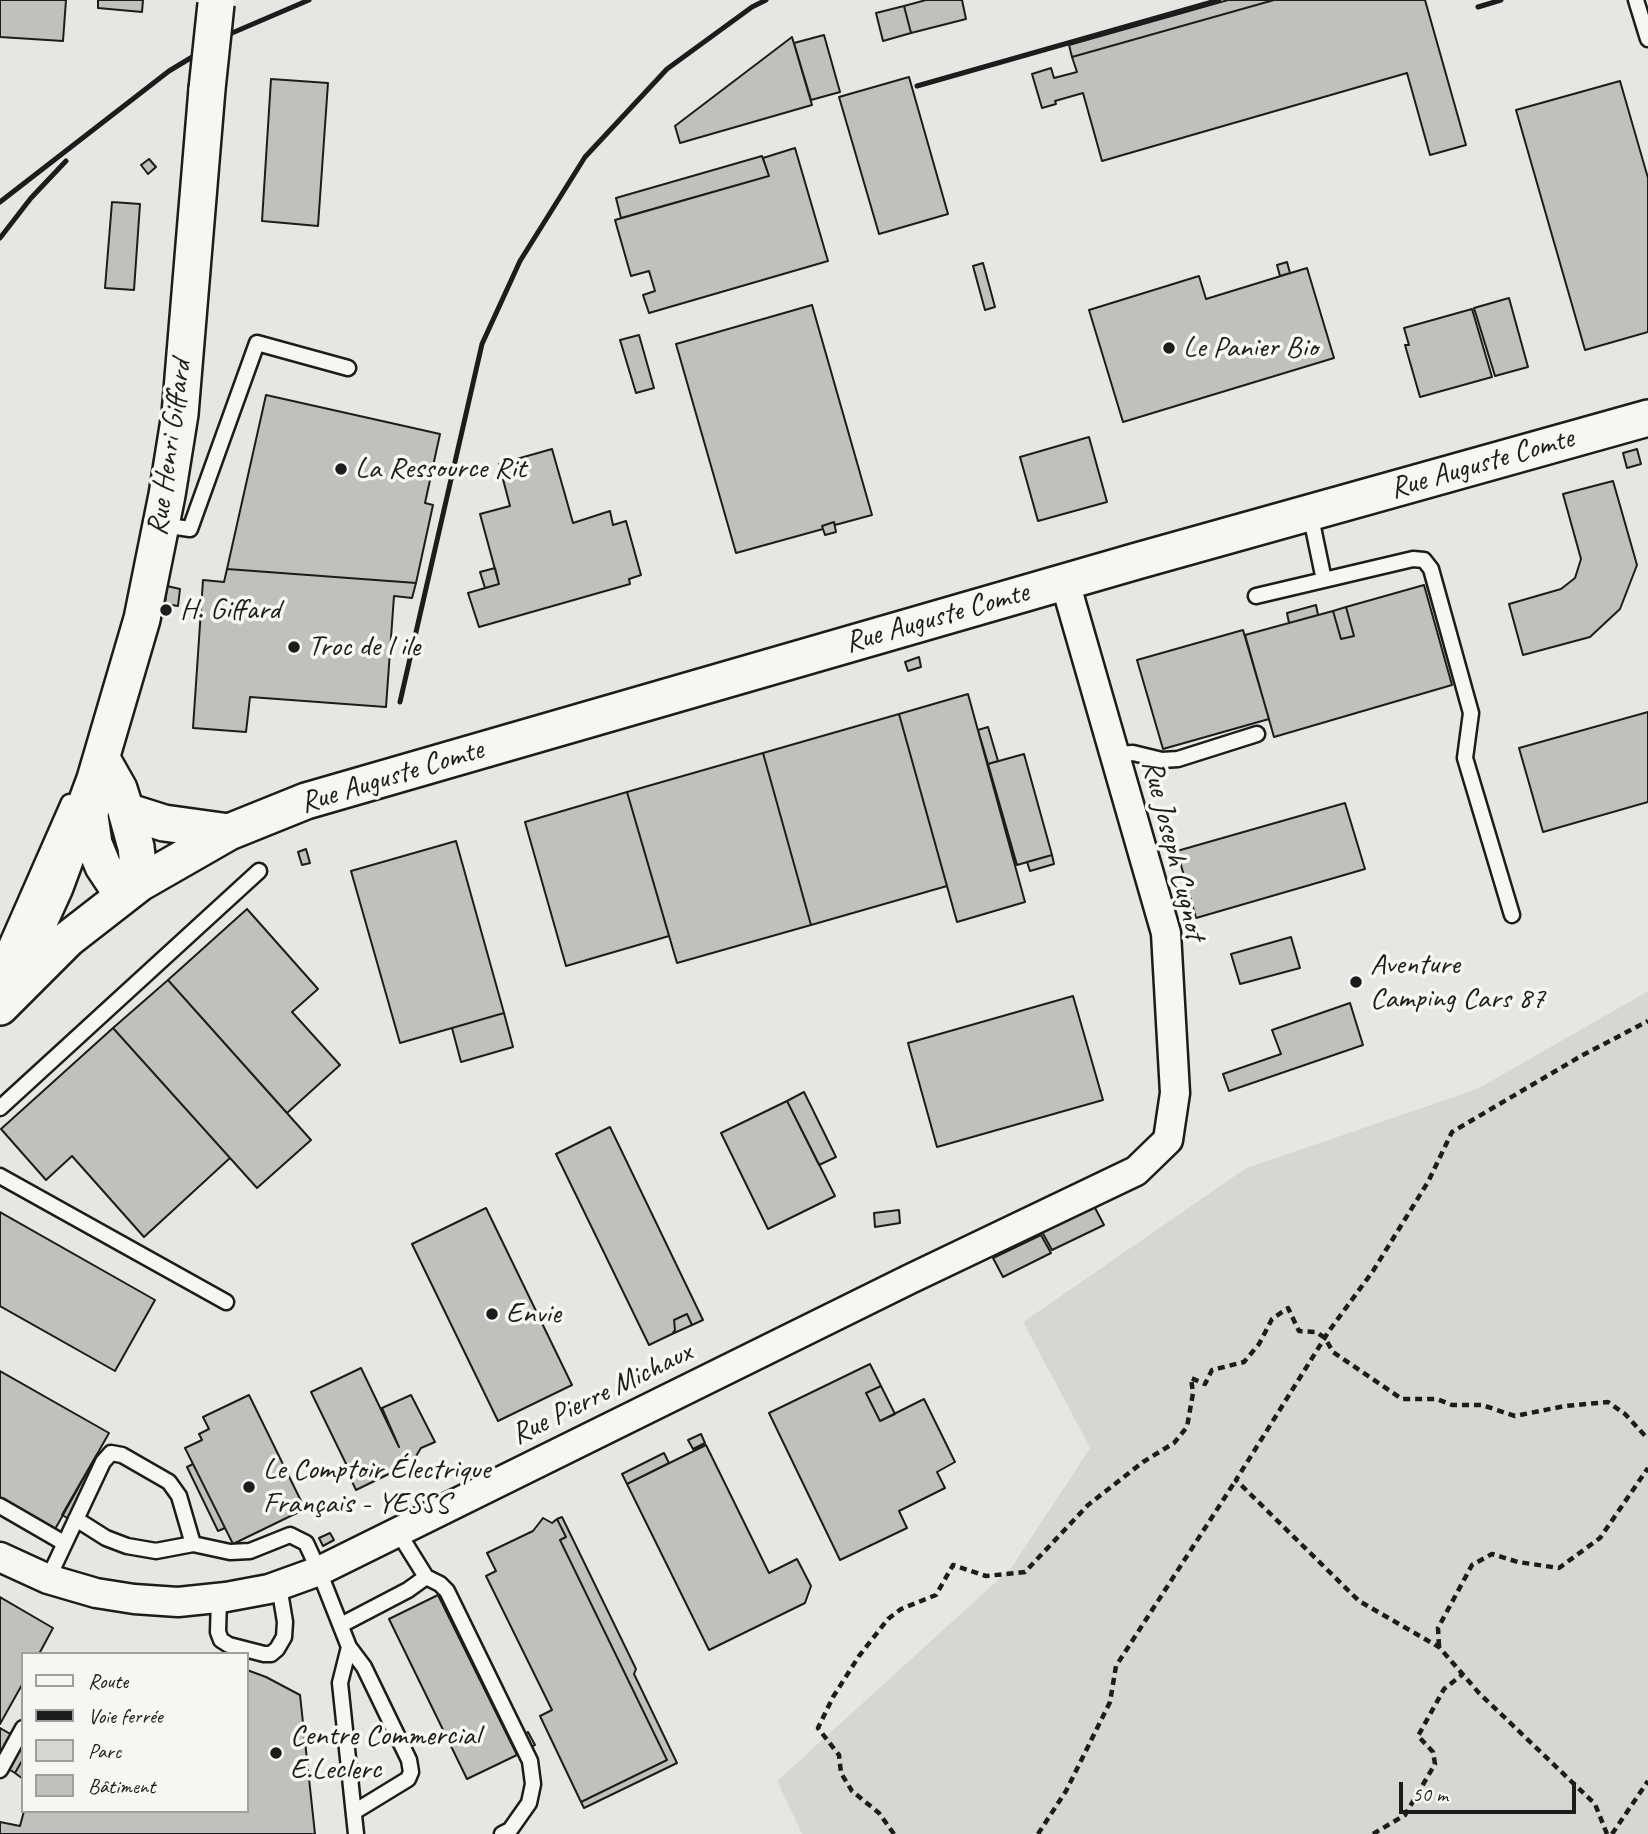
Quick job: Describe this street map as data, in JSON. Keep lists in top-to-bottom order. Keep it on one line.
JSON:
{"streets":{"street":["Rue Henri Giffard","Rue Auguste Comte","Rue Joseph Cugnot","Rue Pierre Michaux"]},"crossings":[["Rue Auguste Comte","Rue Joseph Cugnot"],["Rue Joseph Cugnot","Rue Pierre Michaux"]],"places":["Le Panier Bio","La Ressource Rit","H. Giffard","Troc de l ile","Aventure Camping Cars 87","Envie","Le Comptoir Électrique Français - YESSS","Centre Commercial E.Leclerc"],"legend":["Route","Voie ferrée","Parc","Bâtiment"],"scale_bar":"50 m"}
